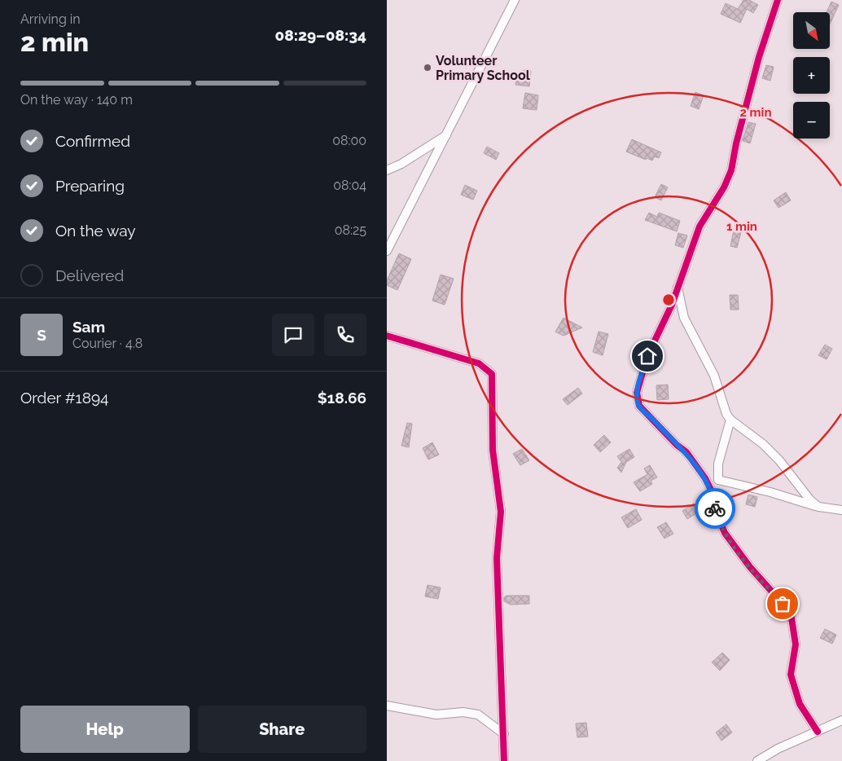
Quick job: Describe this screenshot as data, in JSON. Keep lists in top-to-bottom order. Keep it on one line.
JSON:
{"places":["Volunteer Primary School"],"north":"bottom right","page":{"heading":["2 min","Arriving in","08:29–08:34"],"panel":["Sam","Courier · 4.8","Order #1894","$18.66"],"map_buttons":["+","−"],"bar":"On the way · 140 m","list":[["Confirmed","08:00"],["Preparing","08:04"],["On the way","08:25"],"Delivered"],"round":"S","buttons":["Help","Share"]},"rings":["2 min","1 min"]}
